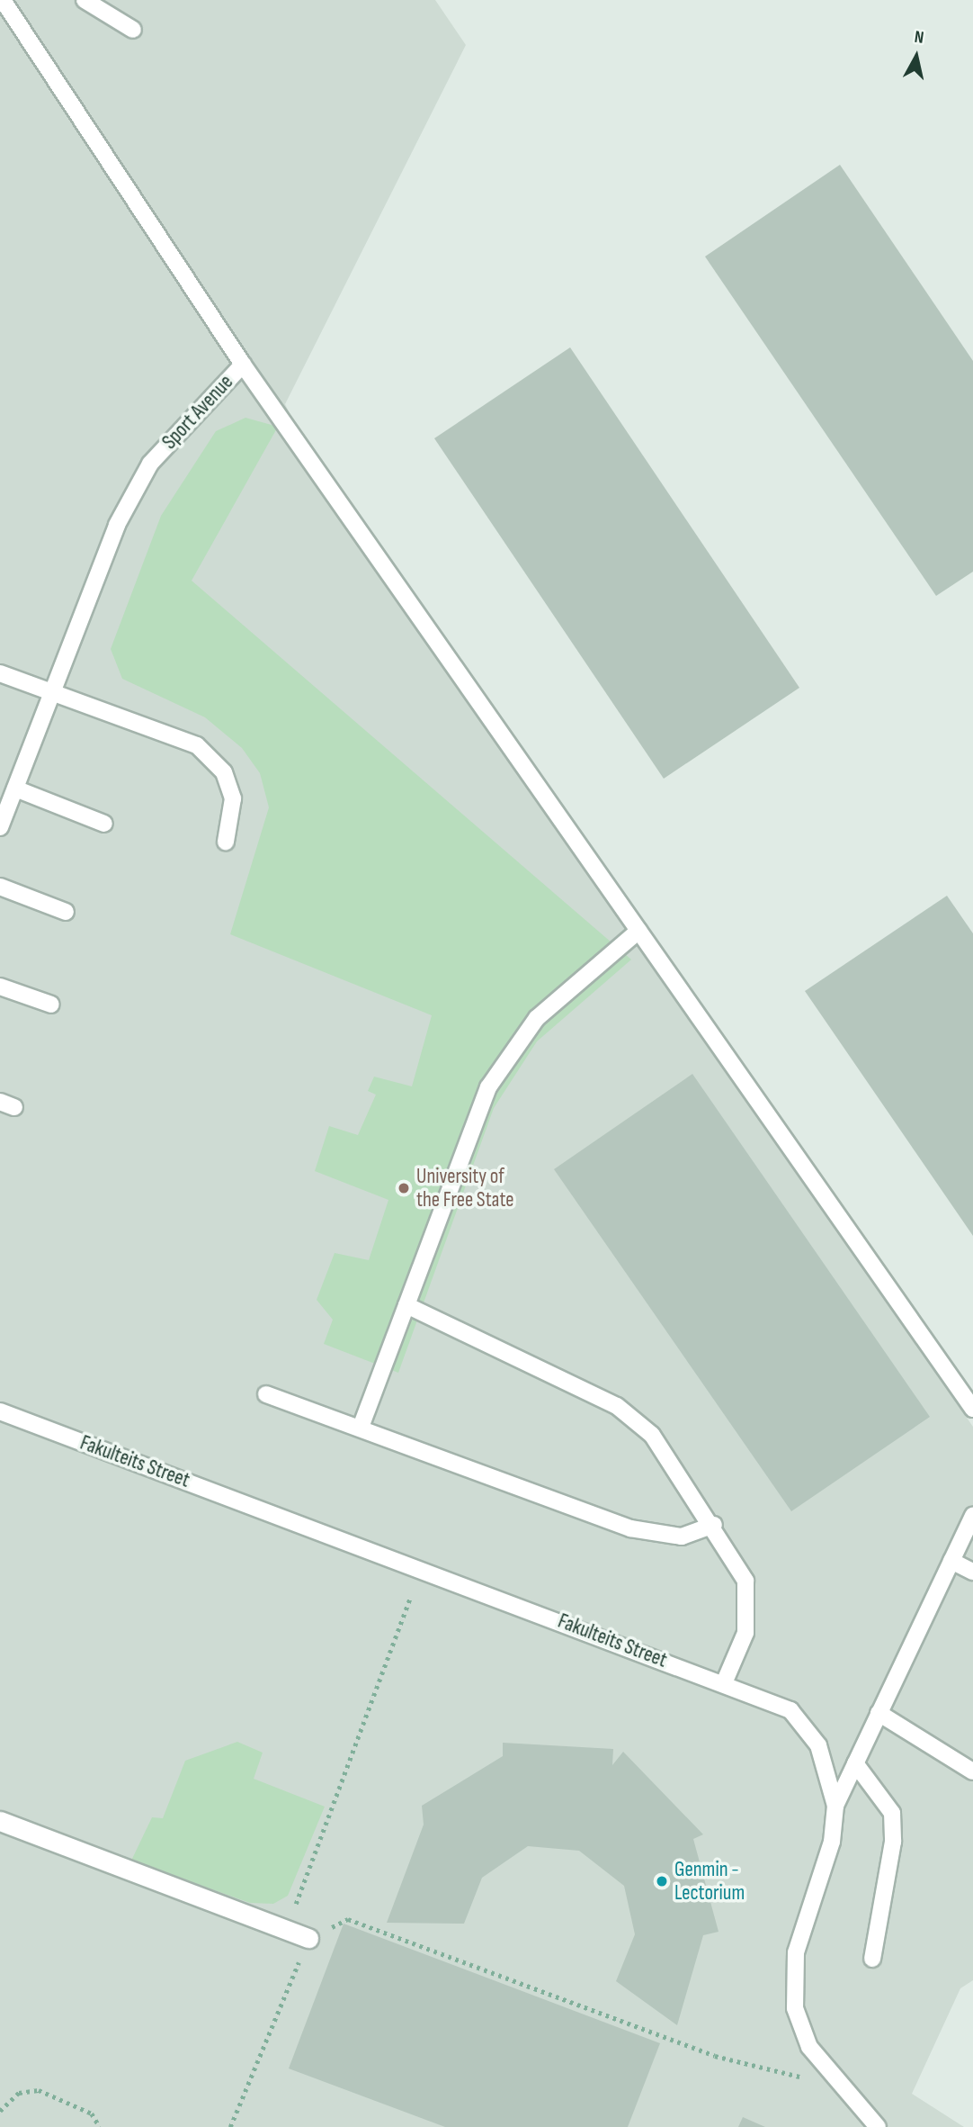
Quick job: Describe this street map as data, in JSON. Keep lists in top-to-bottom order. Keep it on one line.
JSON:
{"streets":{"lane":["Sport Avenue","Fakulteits Street"]},"places":["University of the Free State","Genmin - Lectorium"],"north":"top"}
